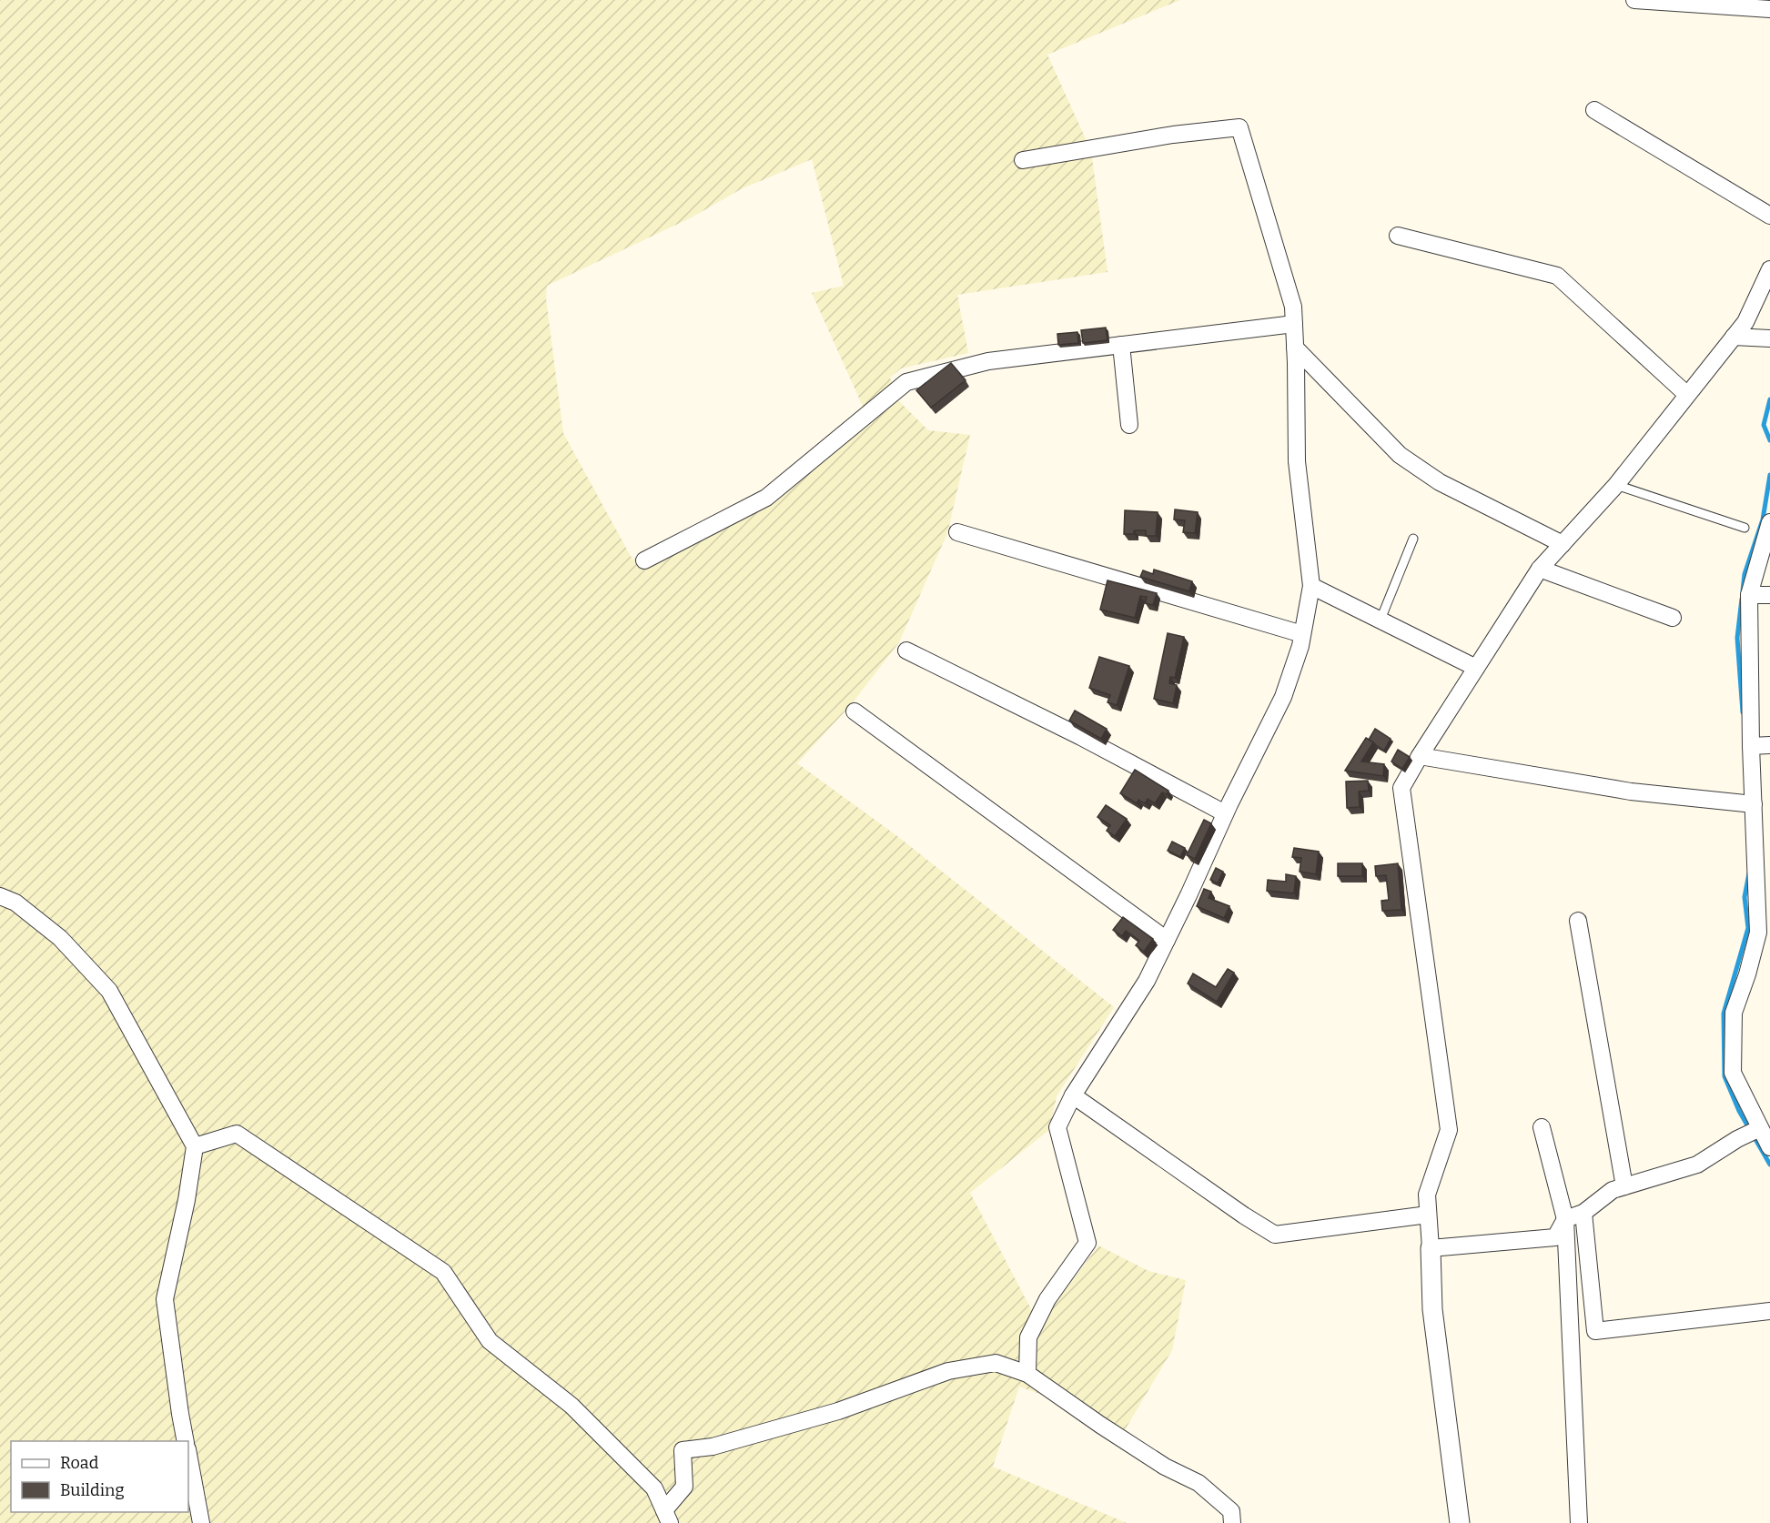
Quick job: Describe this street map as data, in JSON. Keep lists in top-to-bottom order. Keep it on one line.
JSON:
{"legend":["Road","Building"]}
